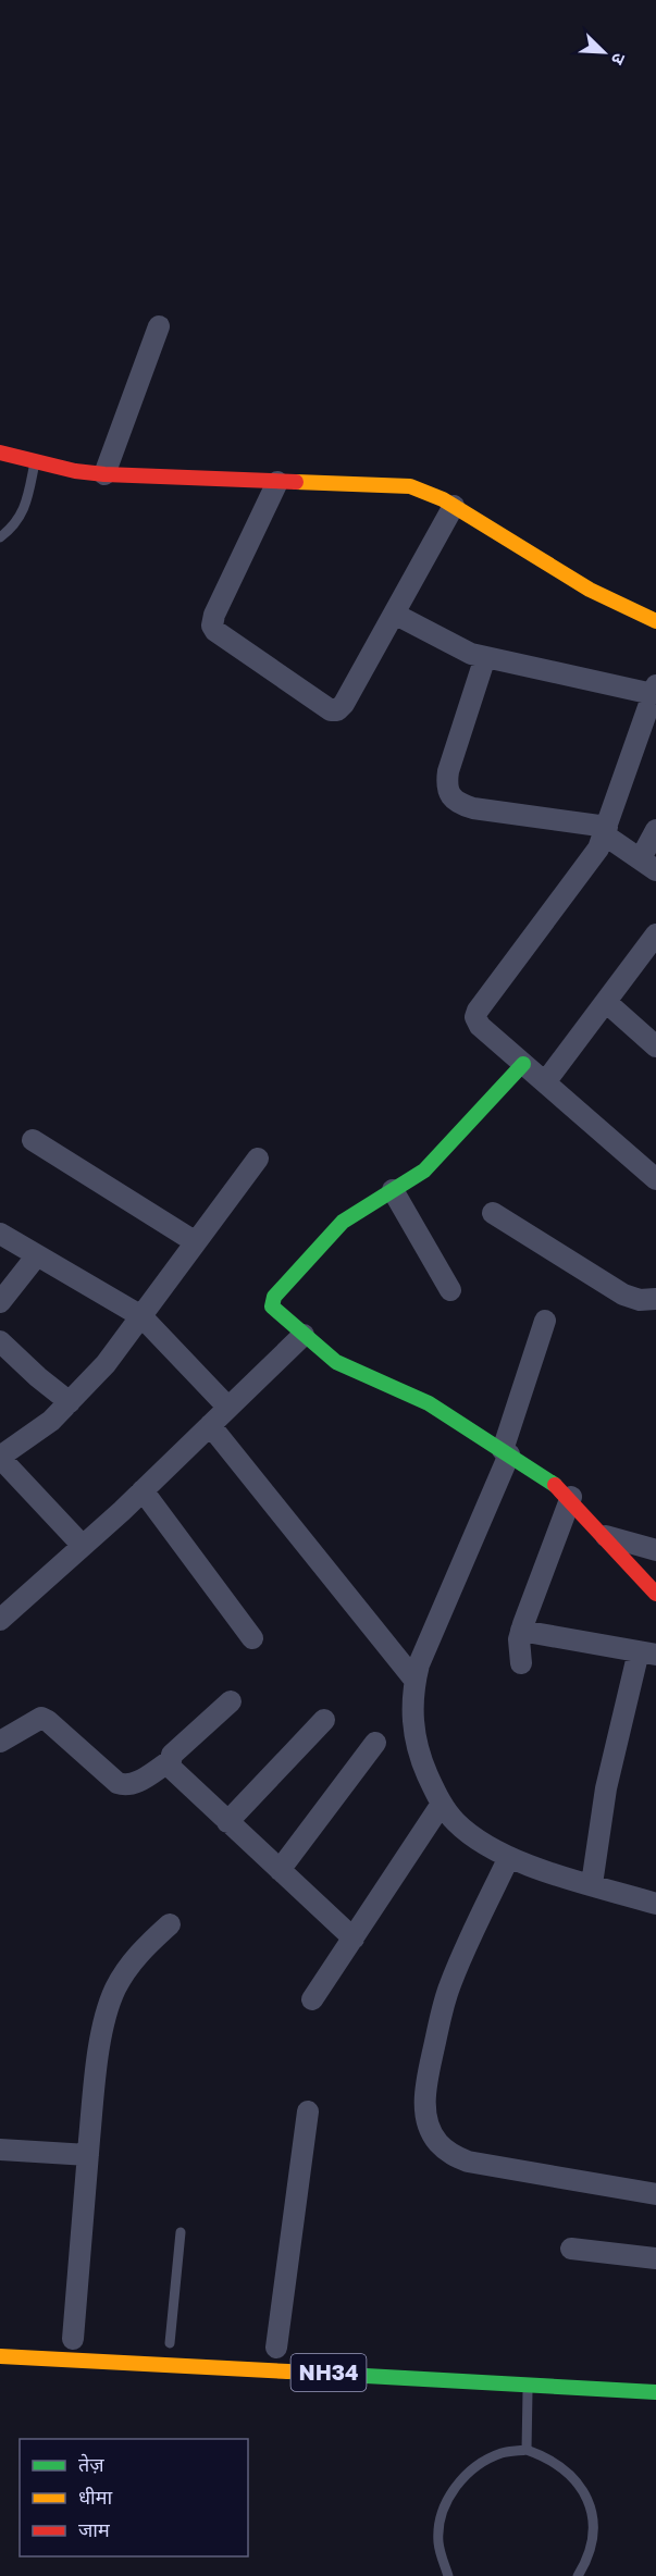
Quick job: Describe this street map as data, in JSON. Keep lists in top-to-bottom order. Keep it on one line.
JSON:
{"streets":{"main road":["NH34"]},"legend":["तेज़","धीमा","जाम"],"north":"bottom right"}
